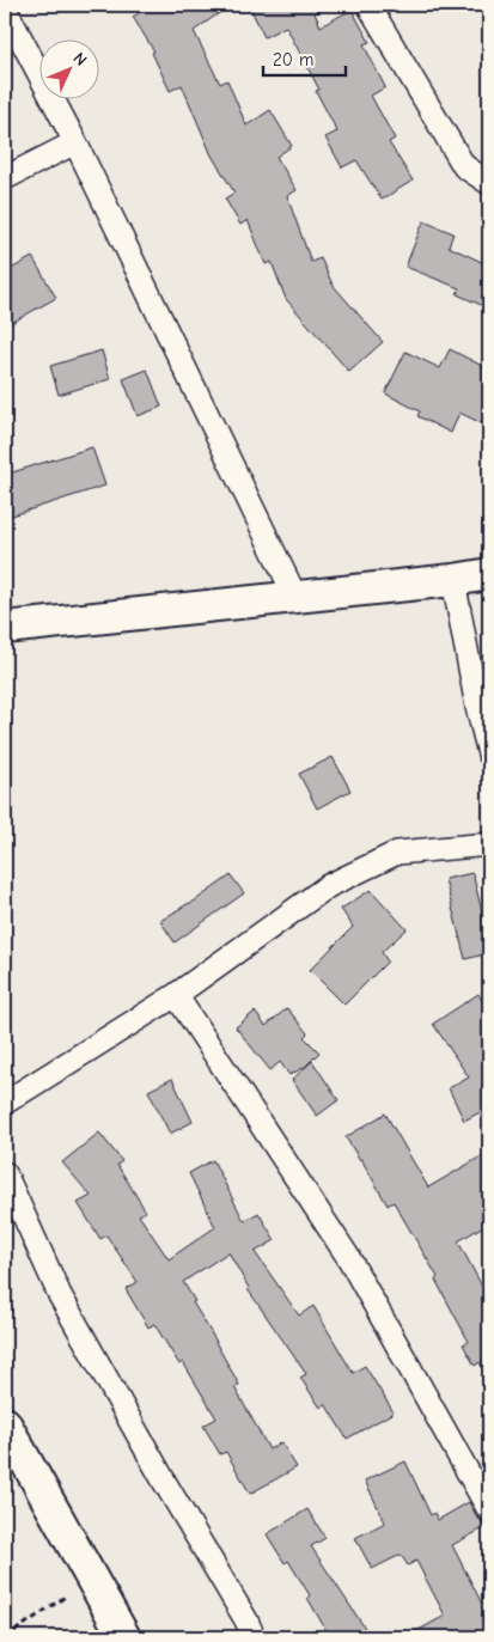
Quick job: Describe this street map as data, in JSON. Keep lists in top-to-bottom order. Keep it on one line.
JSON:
{"scale_bar":"20 m","north":"top right"}
